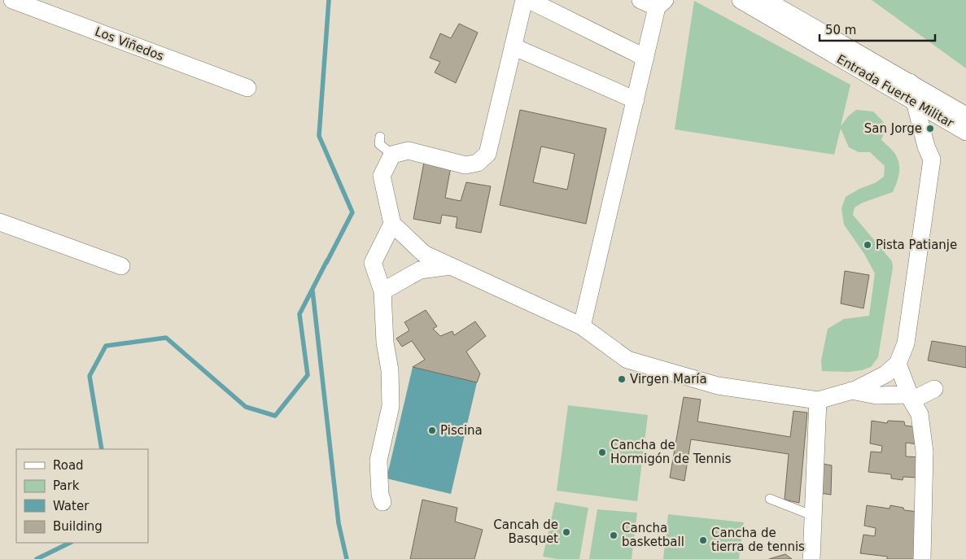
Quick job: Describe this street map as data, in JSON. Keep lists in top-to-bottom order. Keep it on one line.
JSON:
{"streets":{"street":["Los Viñedos","Entrada Fuerte Militar"]},"places":["San Jorge","Pista Patianje","Virgen María","Piscina","Cancha de Hormigón de Tennis","Cancah de Basquet","Cancha basketball","Cancha de tierra de tennis"],"legend":["Road","Park","Water","Building"],"scale_bar":"50 m"}
